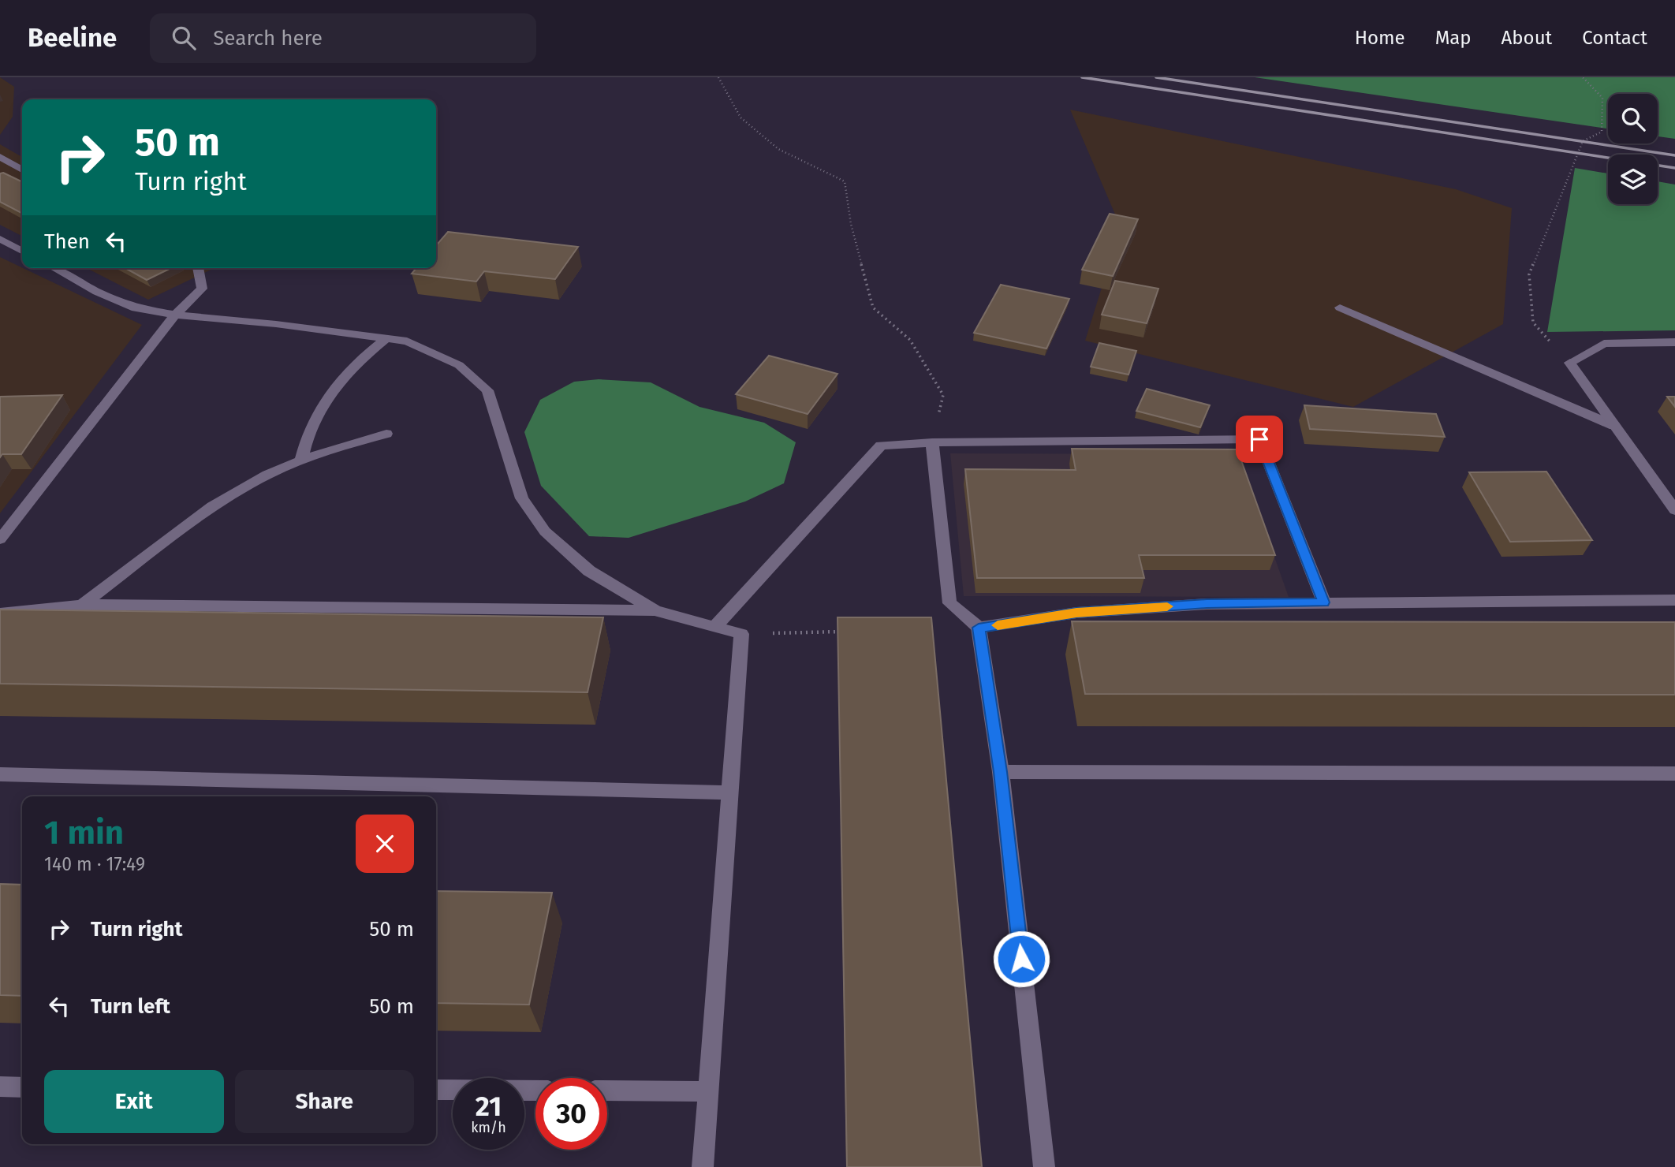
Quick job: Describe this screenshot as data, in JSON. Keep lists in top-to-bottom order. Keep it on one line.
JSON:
{"page":{"header":"Beeline","search":"Search here","nav":["Home","Map","About","Contact"],"turn":["50 m","Turn right"],"then":"Then","heading":["1 min","140 m · 17:49"],"list":[{"name":"Turn right","value":"50 m"},{"name":"Turn left","value":"50 m"}],"buttons":["Exit","Share"],"speed":"21 km/h","limit":"30"}}
